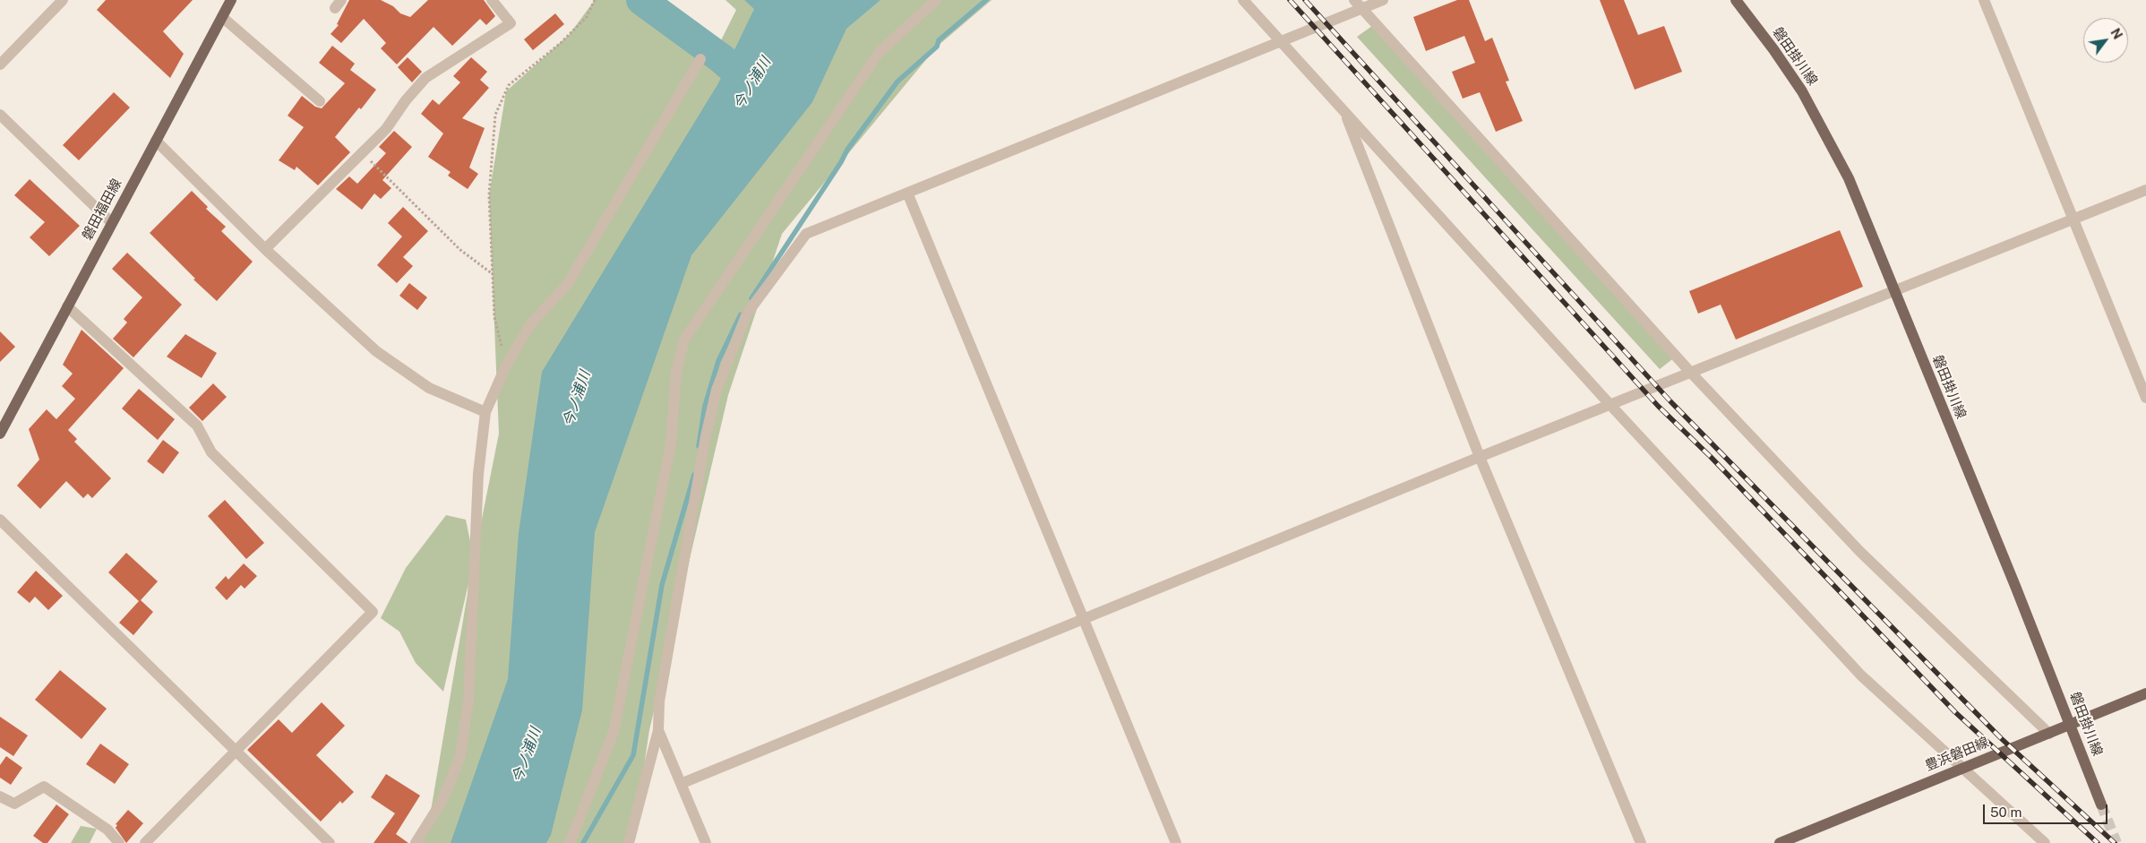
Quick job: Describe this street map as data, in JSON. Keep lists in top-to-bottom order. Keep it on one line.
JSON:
{"streets":{"main road":["磐田掛川線","磐田福田線","豊浜磐田線"]},"crossings":[["磐田掛川線","豊浜磐田線"]],"water":["今ノ浦川"],"scale_bar":"50 m","north":"top right"}
